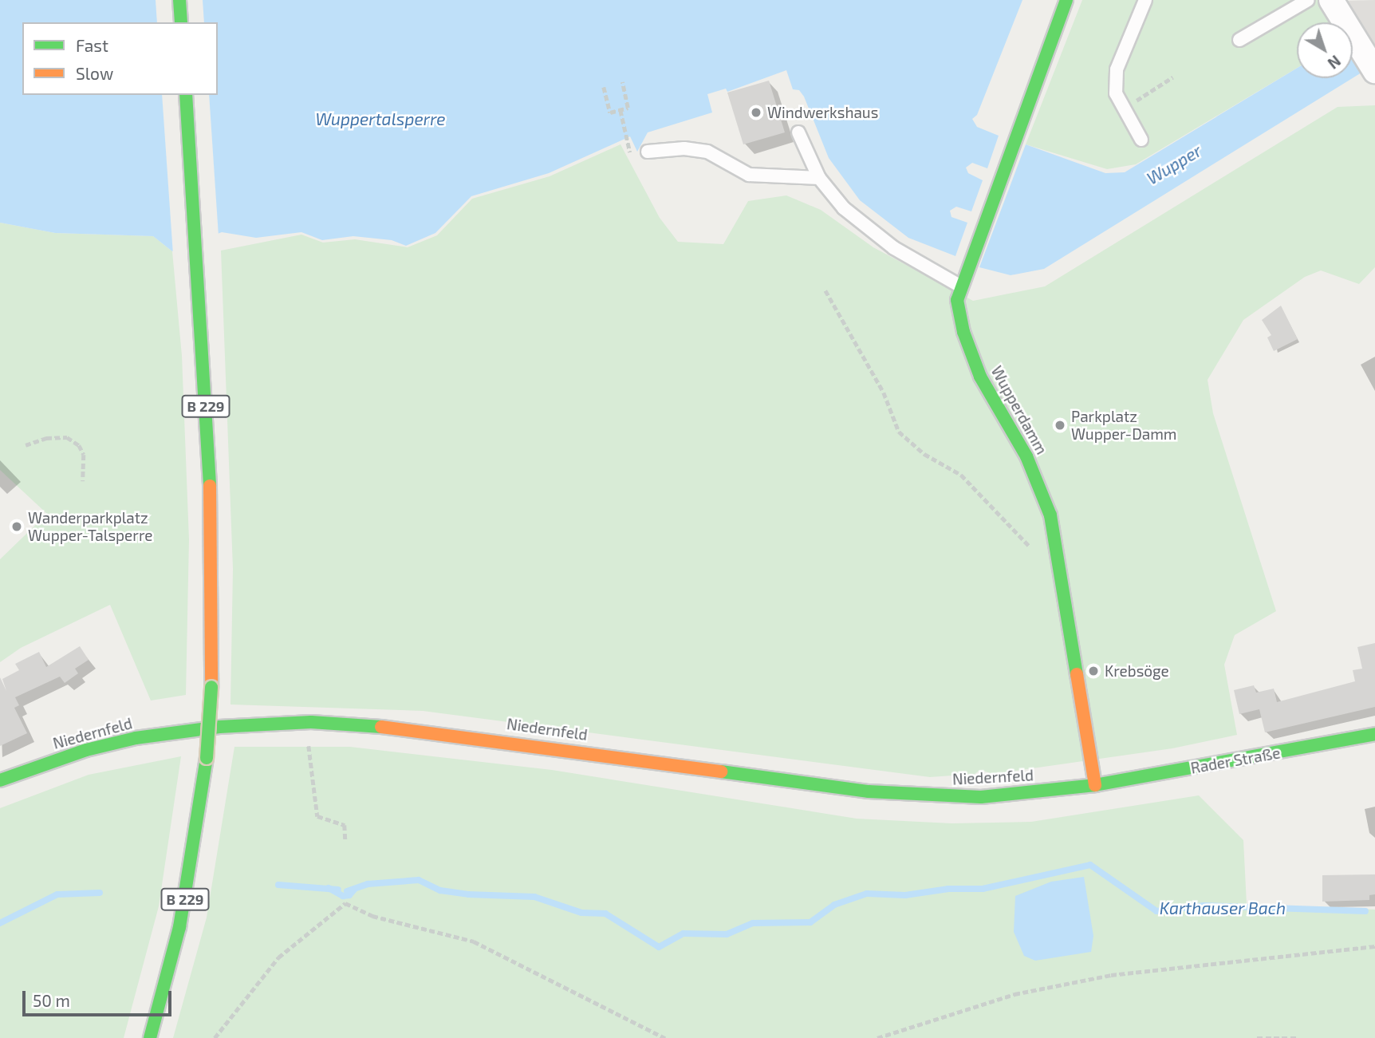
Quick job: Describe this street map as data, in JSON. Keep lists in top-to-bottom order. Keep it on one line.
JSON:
{"streets":{"street":["B 229","Wupperdamm","Niedernfeld","Rader Straße"]},"crossings":[["Wupperdamm","Niedernfeld"],["Wupperdamm","Rader Straße"],["Niedernfeld","Rader Straße"]],"water":["Wuppertalsperre","Wupper","Karthauser Bach"],"places":["Windwerkshaus","Parkplatz Wupper-Damm","Wanderparkplatz Wupper-Talsperre","Krebsöge"],"legend":["Fast","Slow"],"scale_bar":"50 m","north":"bottom right"}
